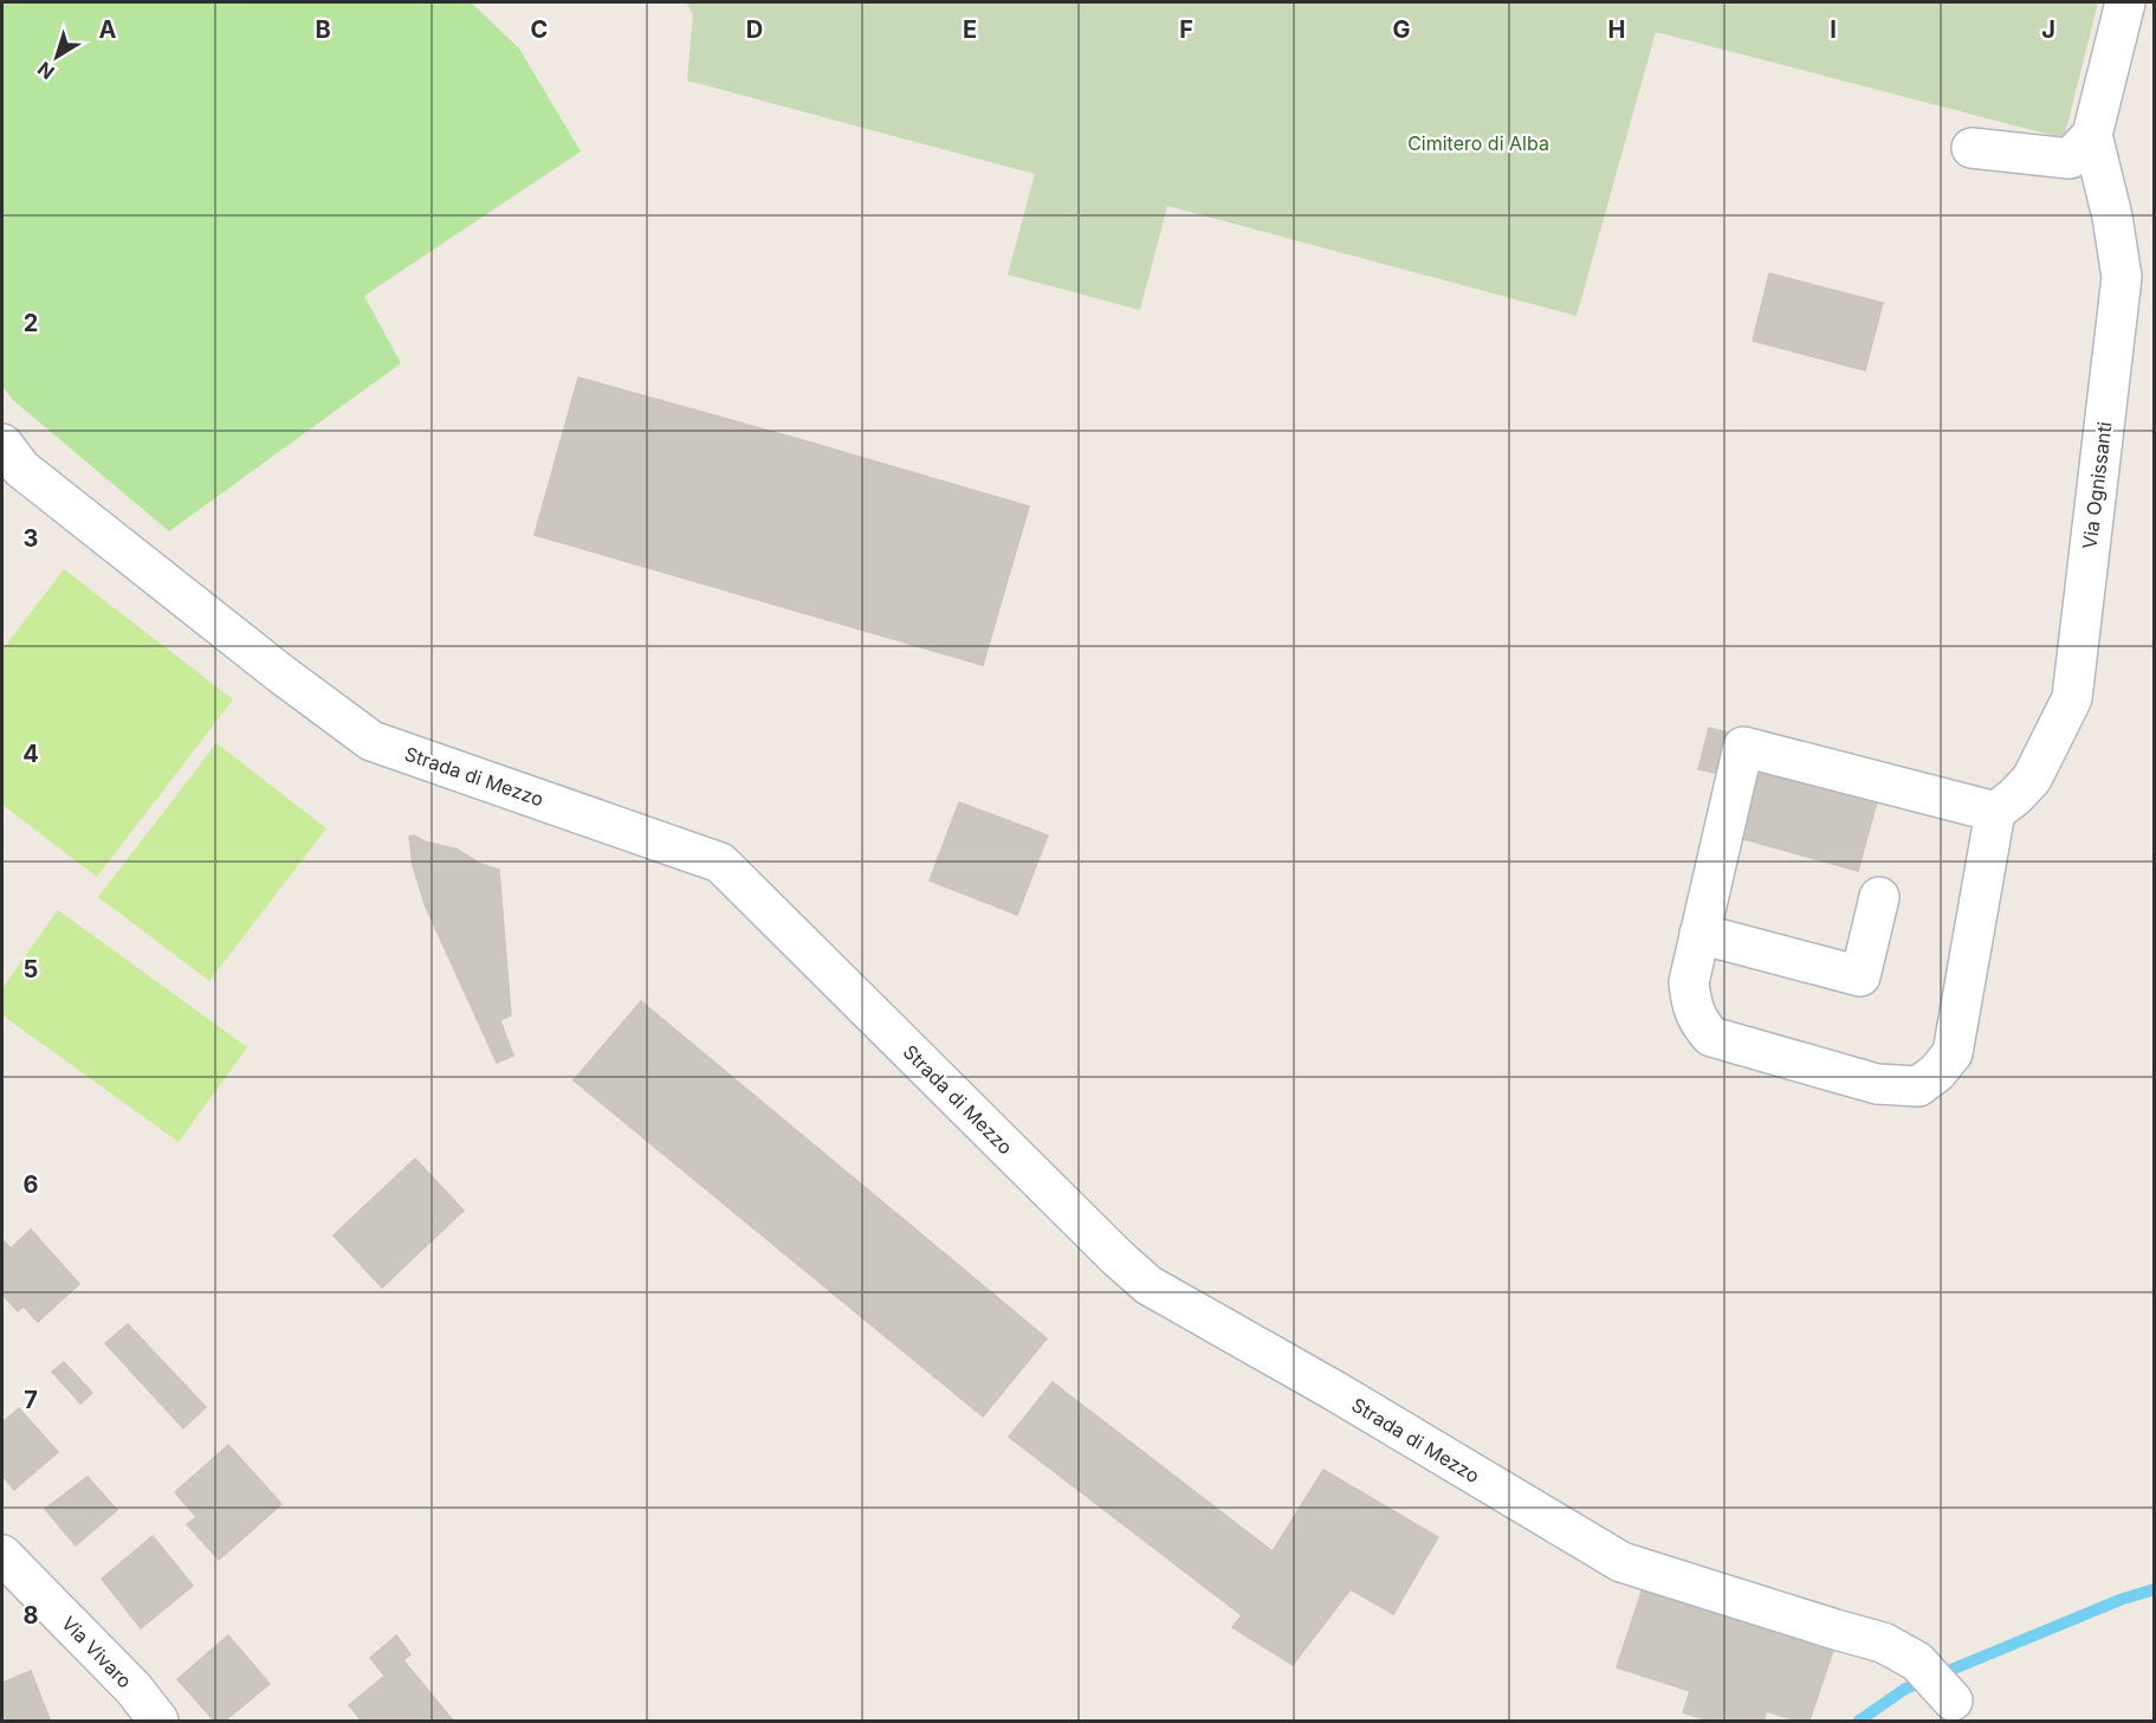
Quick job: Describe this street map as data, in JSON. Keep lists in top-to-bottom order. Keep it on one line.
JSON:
{"streets":{"street":["Via Ognissanti","Strada di Mezzo","Via Vivaro"]},"parks":["Cimitero di Alba"],"north":"bottom left","grid":{"columns":["A","B","C","D","E","F","G","H","I","J"],"rows":["2","3","4","5","6","7","8"]}}
